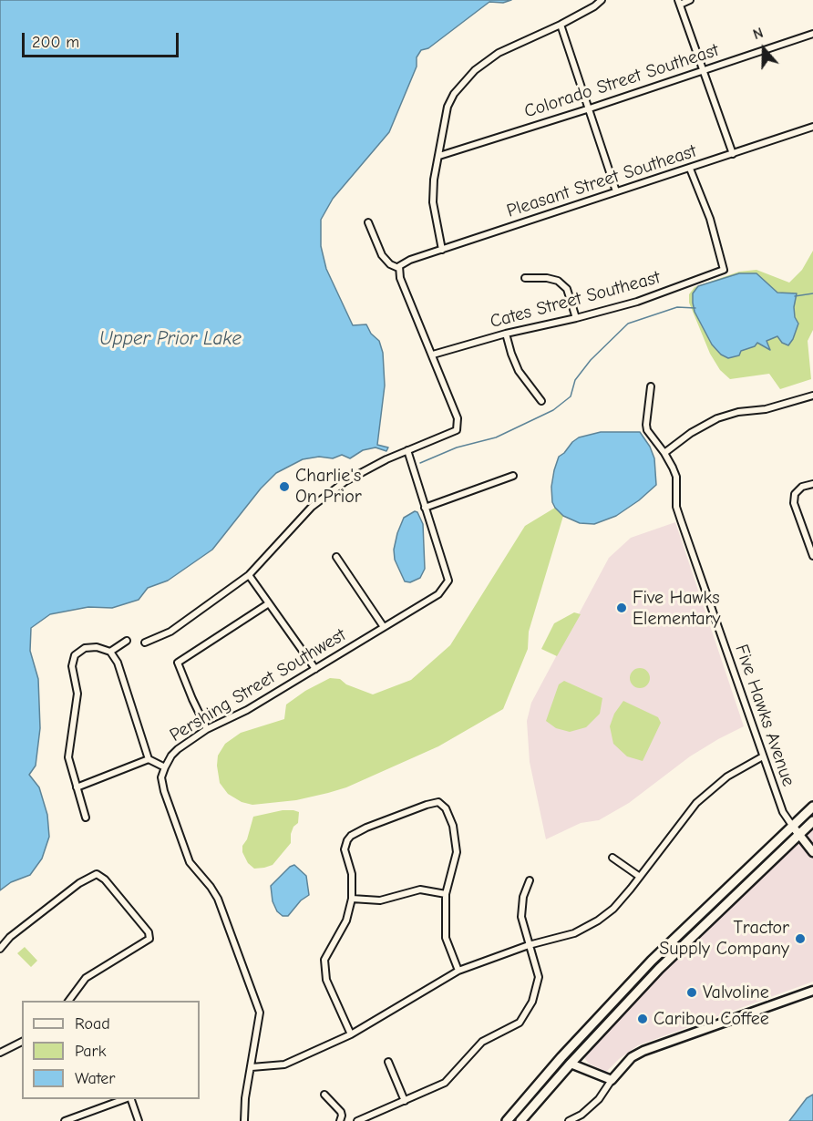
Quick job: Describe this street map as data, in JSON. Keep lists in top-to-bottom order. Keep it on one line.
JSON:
{"streets":{"street":["Colorado Street Southeast","Pleasant Street Southeast","Cates Street Southeast","Pershing Street Southwest","Five Hawks Avenue"]},"crossings":[["Pleasant Street Southeast","Cates Street Southeast"]],"water":["Upper Prior Lake"],"places":["Charlie's On Prior","Five Hawks Elementary","Tractor Supply Company","Valvoline","Caribou Coffee"],"legend":["Road","Park","Water"],"scale_bar":"200 m","north":"top"}
